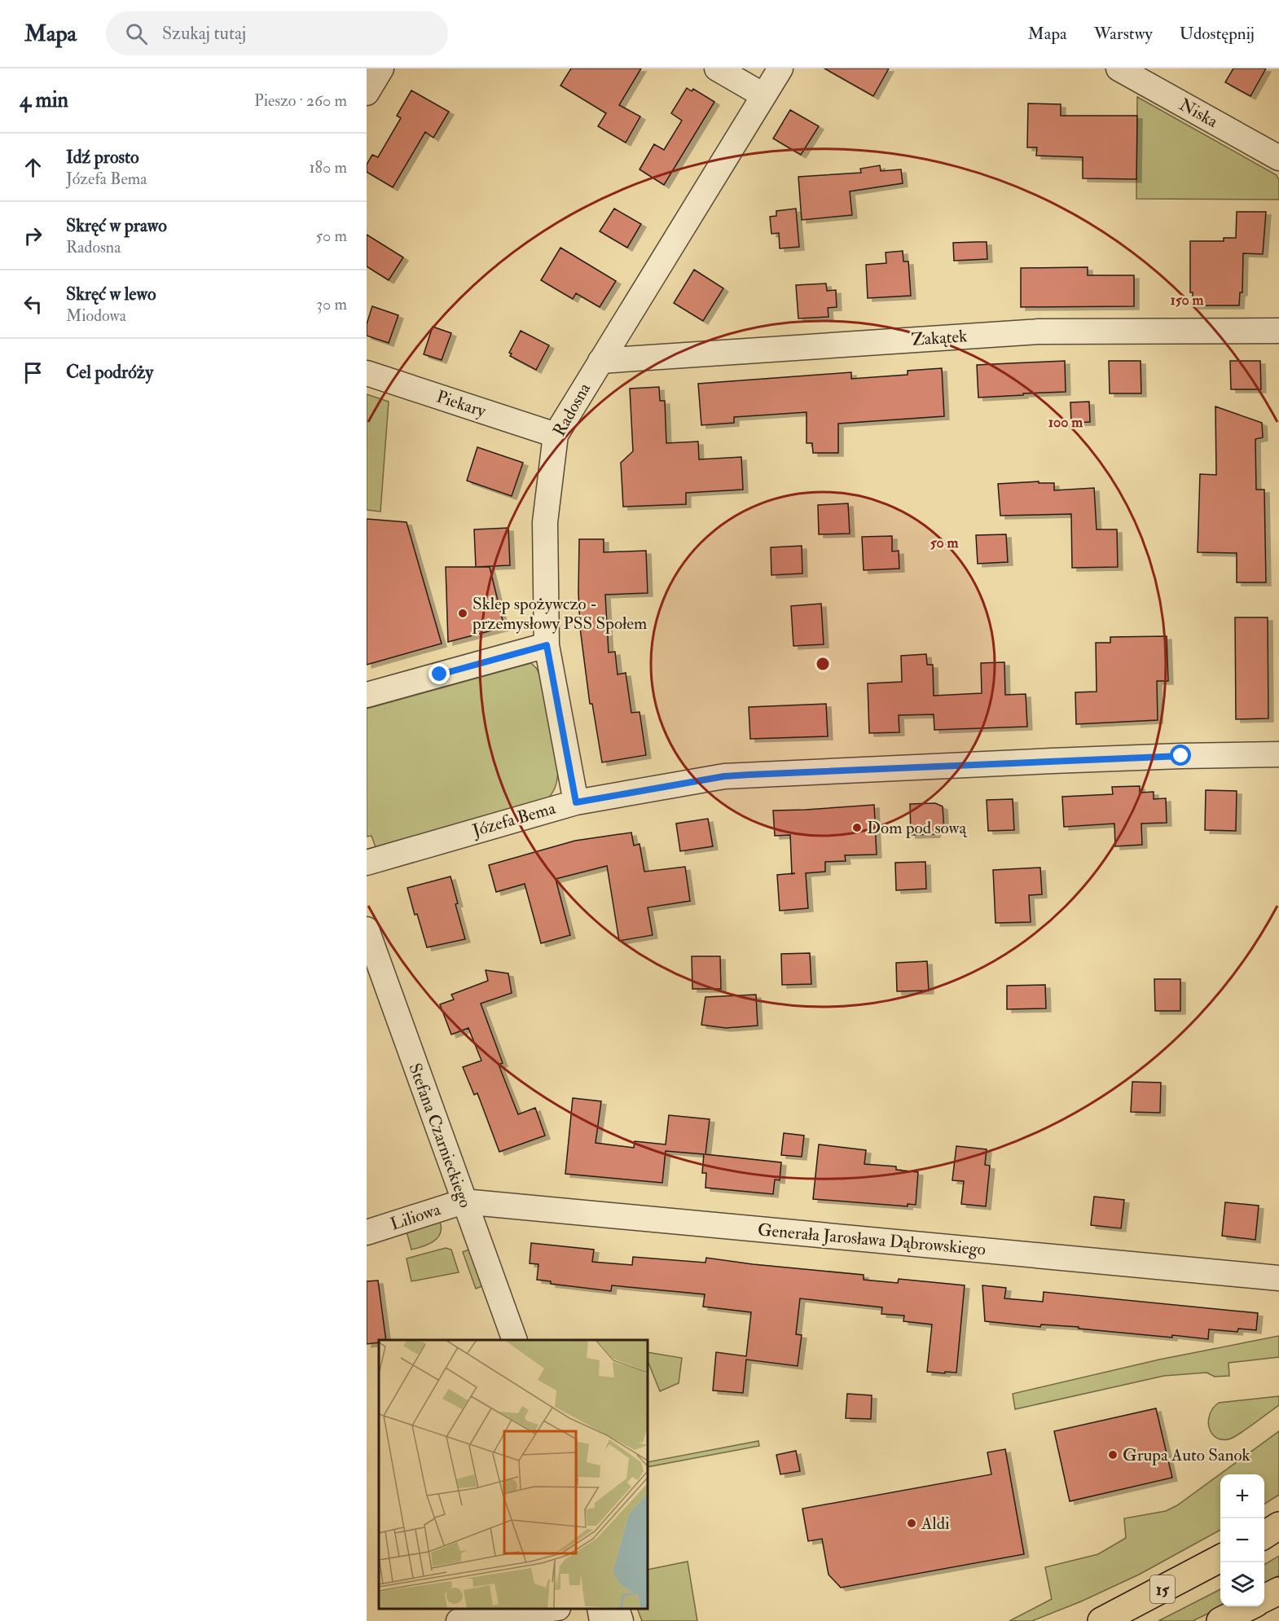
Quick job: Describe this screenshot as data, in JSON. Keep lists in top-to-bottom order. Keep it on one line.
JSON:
{"streets":{"main road":["15"],"street":["Niska","Zakątek","Piekary","Radosna","Józefa Bema","Stefana Czarnieckiego","Liliowa","Generała Jarosława Dąbrowskiego"]},"crossings":[["Zakątek","Radosna"],["Piekary","Radosna"],["Radosna","Józefa Bema"],["Stefana Czarnieckiego","Liliowa"],["Stefana Czarnieckiego","Generała Jarosława Dąbrowskiego"],["Liliowa","Generała Jarosława Dąbrowskiego"]],"places":["Sklep spożywczo - przemysłowy PSS Społem","Dom pod sową","Grupa Auto Sanok","Aldi"],"page":{"header":"Mapa","search":"Szukaj tutaj","nav":["Mapa","Warstwy","Udostępnij"],"heading":["4 min","Pieszo · 260 m"],"list":[["Idź prosto","Józefa Bema","180 m"],["Skręć w prawo","Radosna","50 m"],["Skręć w lewo","Miodowa","30 m"],"Cel podróży"],"map_buttons":["+","−"]},"rings":["150 m","100 m","50 m"]}
